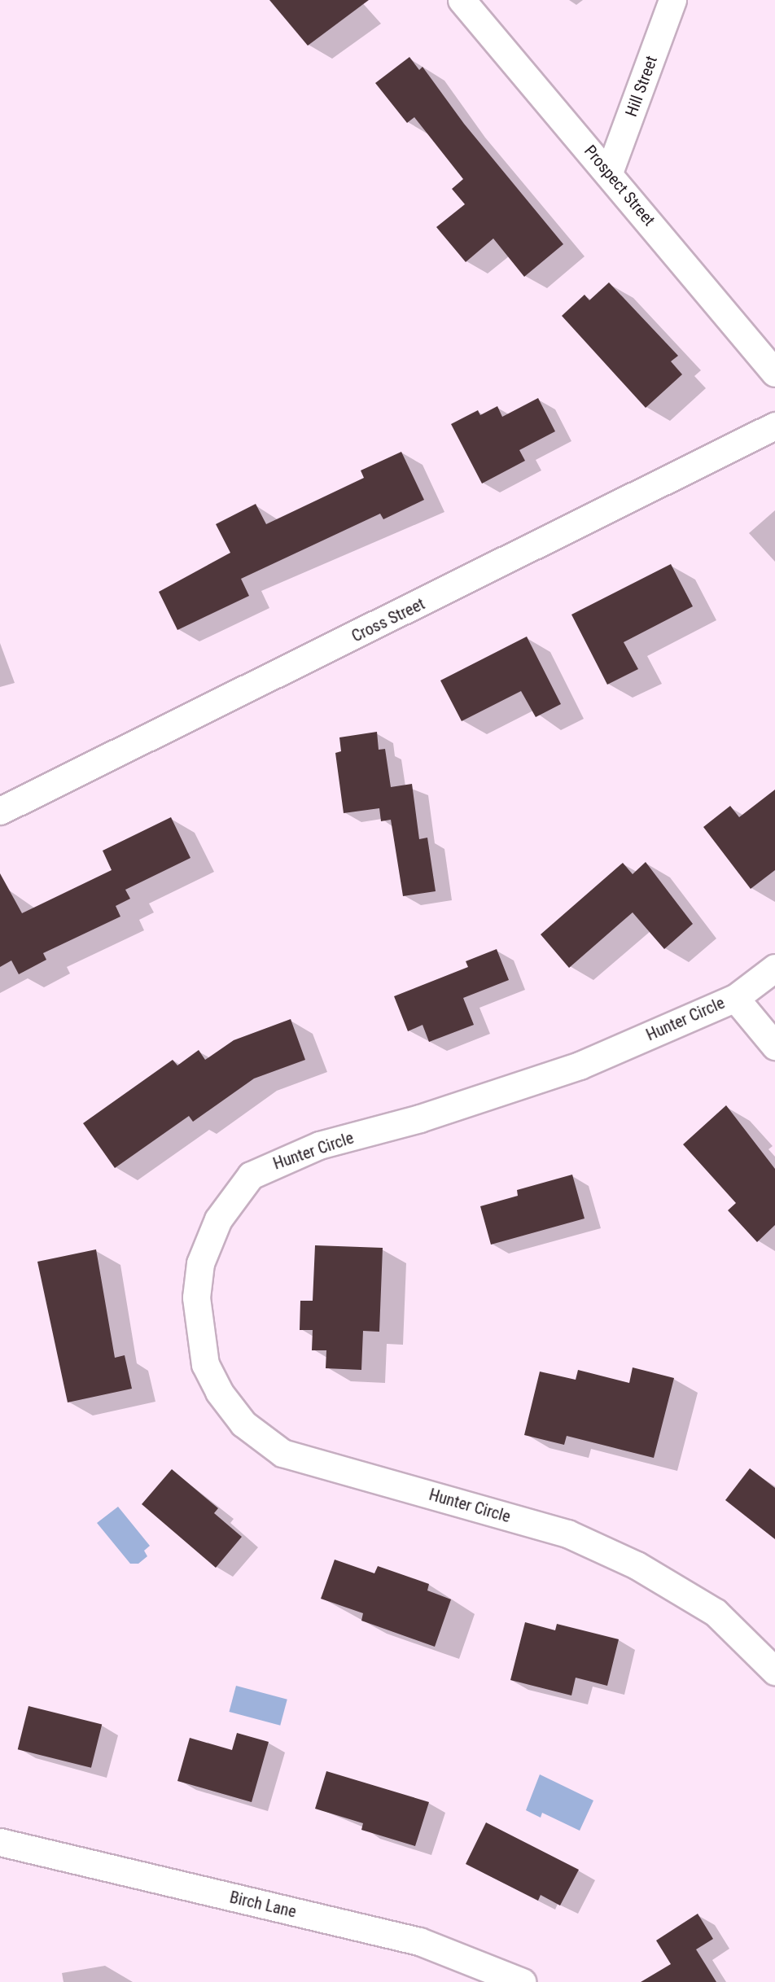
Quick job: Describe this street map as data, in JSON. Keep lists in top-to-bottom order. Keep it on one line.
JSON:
{"streets":{"street":["Hill Street","Prospect Street","Cross Street","Hunter Circle","Birch Lane"]},"crossings":[["Hill Street","Prospect Street"]]}
